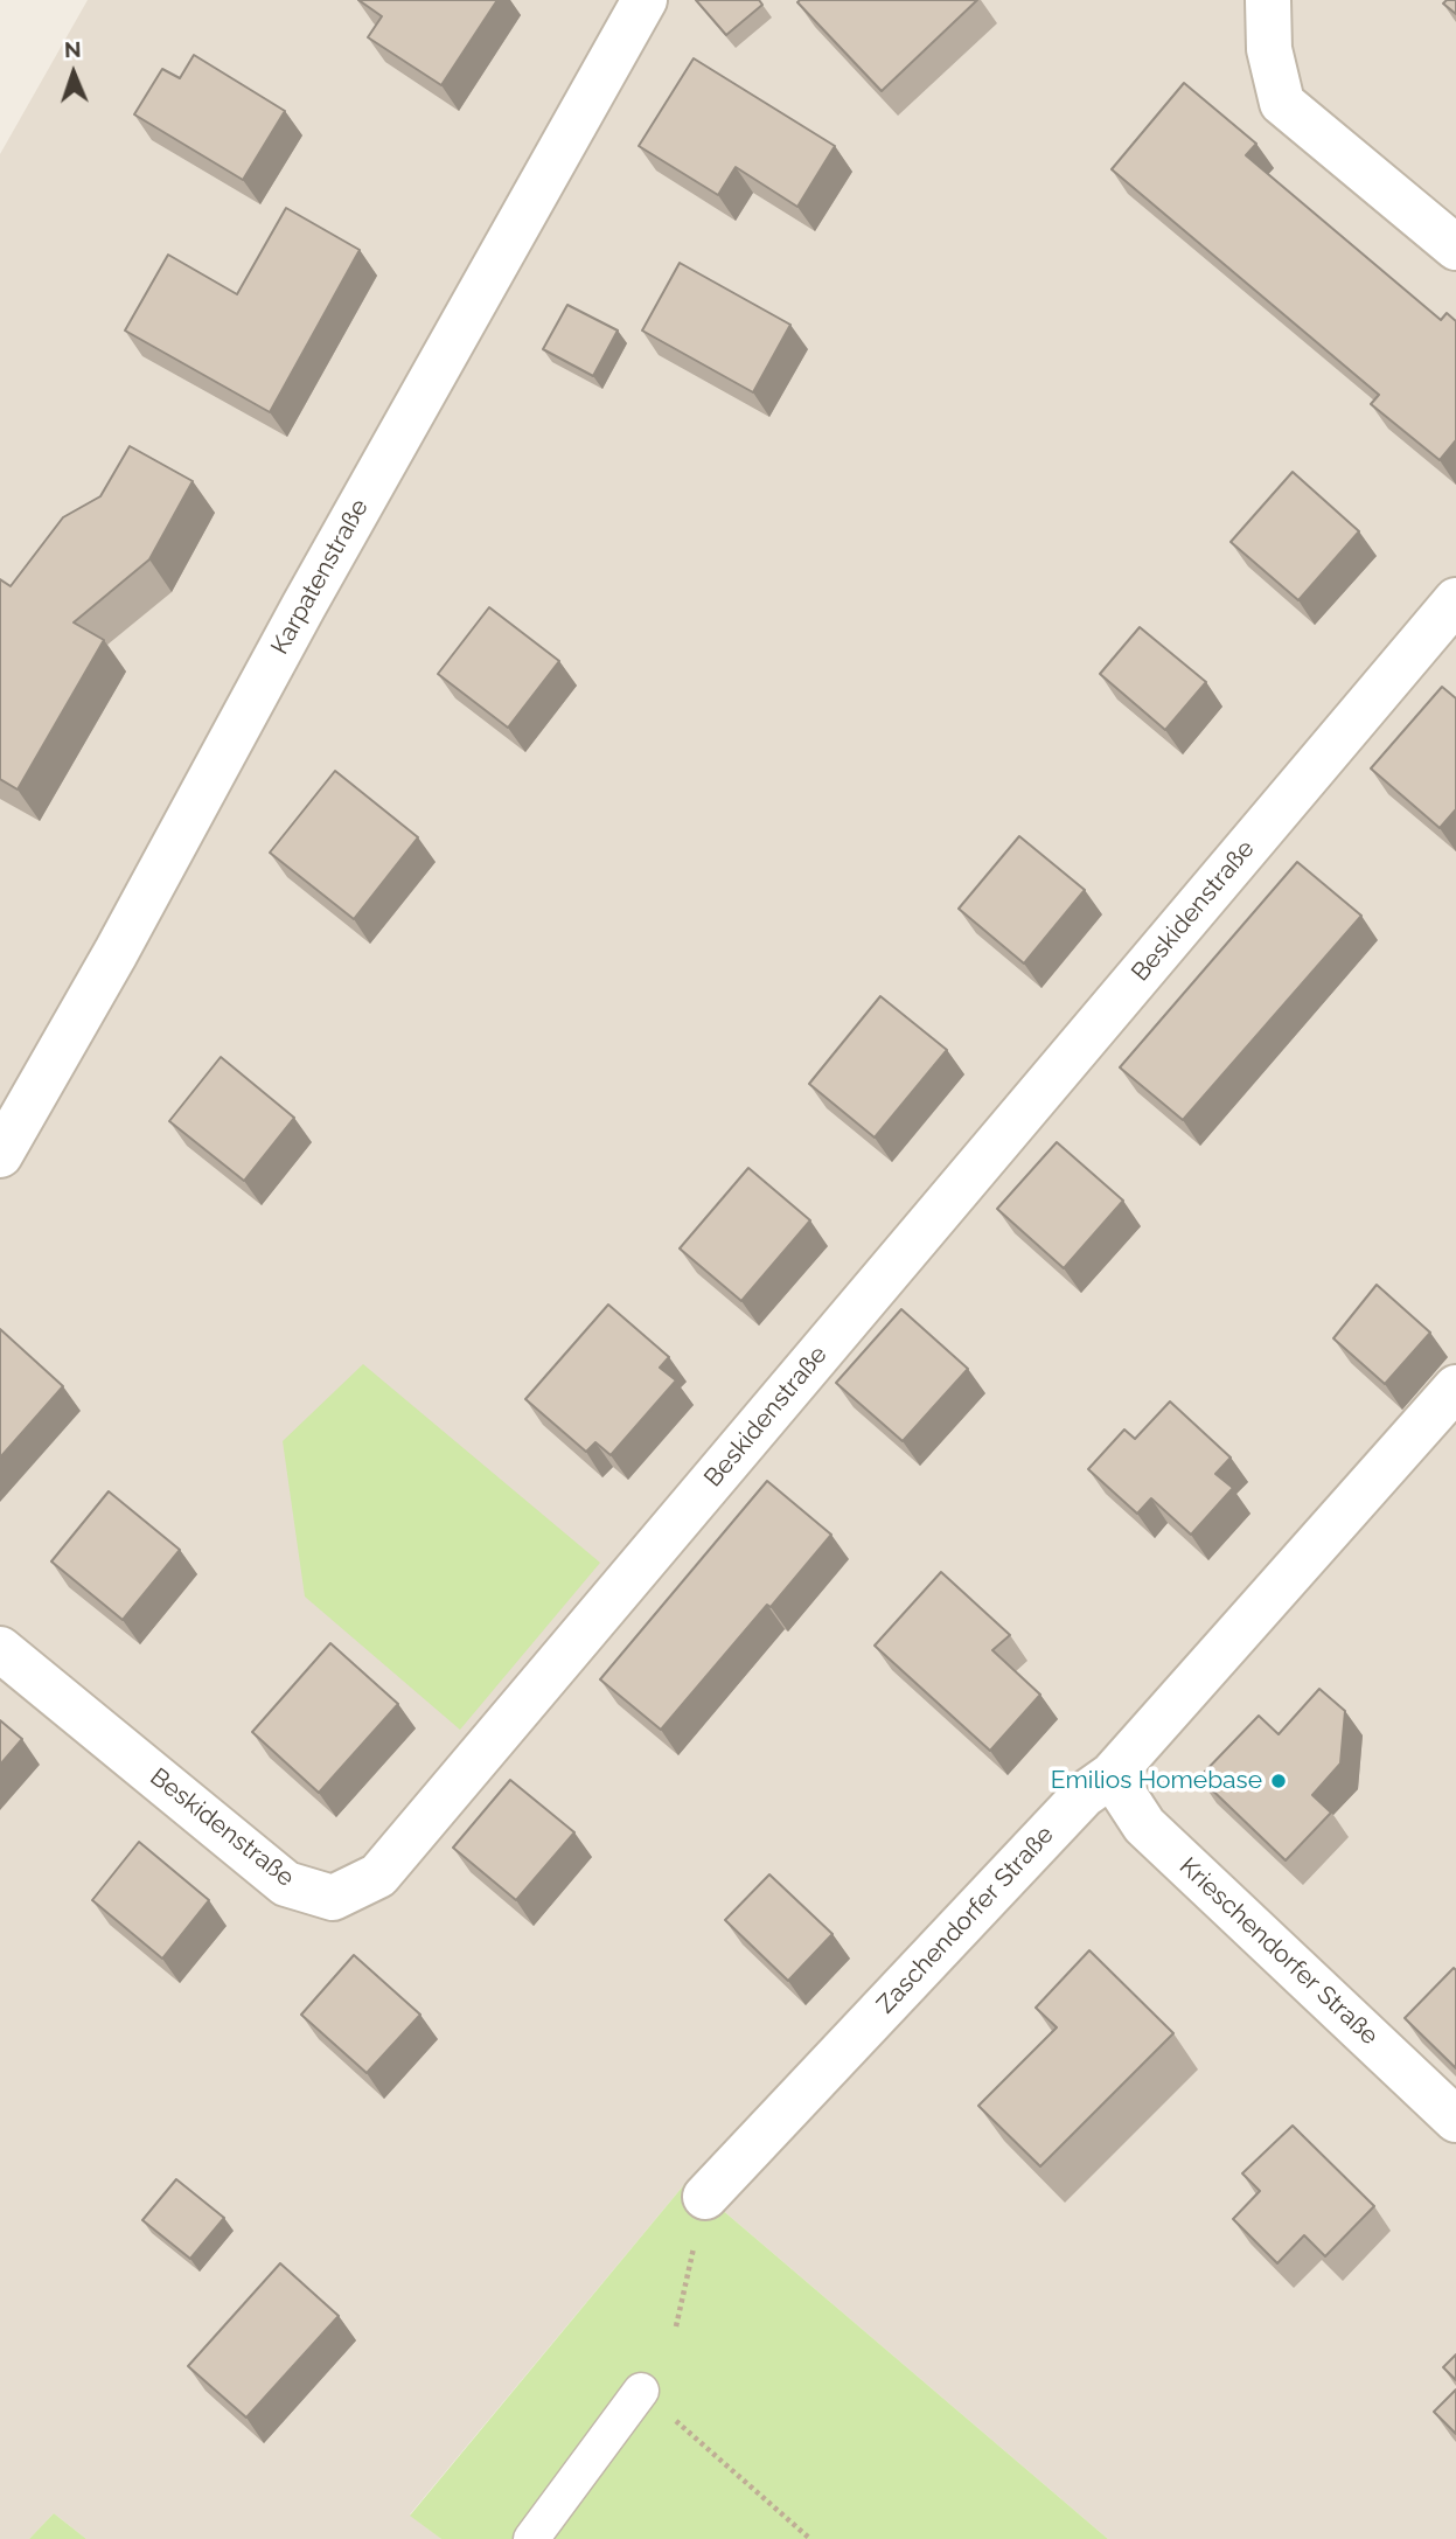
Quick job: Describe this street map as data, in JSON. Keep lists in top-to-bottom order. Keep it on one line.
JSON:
{"streets":{"street":["Karpatenstraße","Beskidenstraße","Zaschendorfer Straße","Krieschendorfer Straße"]},"crossings":[["Zaschendorfer Straße","Krieschendorfer Straße"]],"places":["Emilios Homebase"],"north":"top"}
